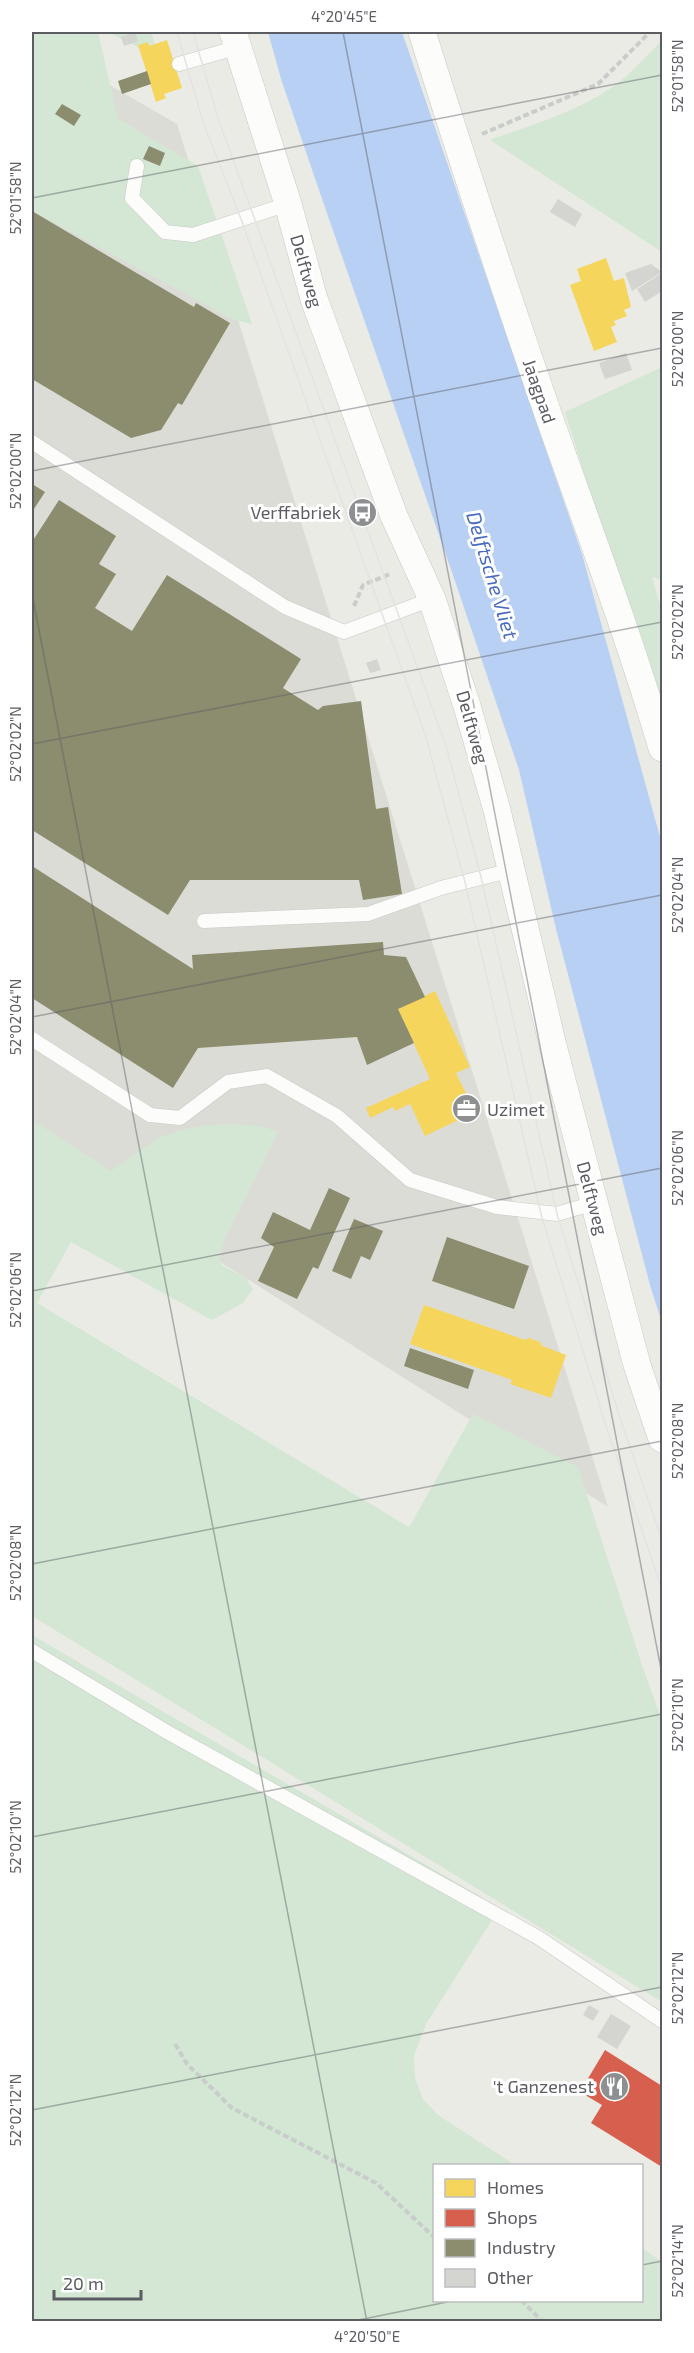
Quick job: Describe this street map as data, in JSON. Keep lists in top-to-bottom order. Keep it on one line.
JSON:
{"streets":{"street":["Delftweg","Jaagpad"]},"water":["Delftsche Vliet"],"places":{"bus stop":["Verffabriek"],"office":["Uzimet"],"restaurant":["'t Ganzenest"]},"legend":["Homes","Shops","Industry","Other"],"scale_bar":"20 m","coordinates":["4°20'45\"E","52°01'58\"N","52°02'00\"N","52°02'02\"N","52°02'04\"N","52°02'06\"N","52°02'08\"N","52°02'10\"N","52°02'12\"N","52°02'14\"N","4°20'50\"E"]}
